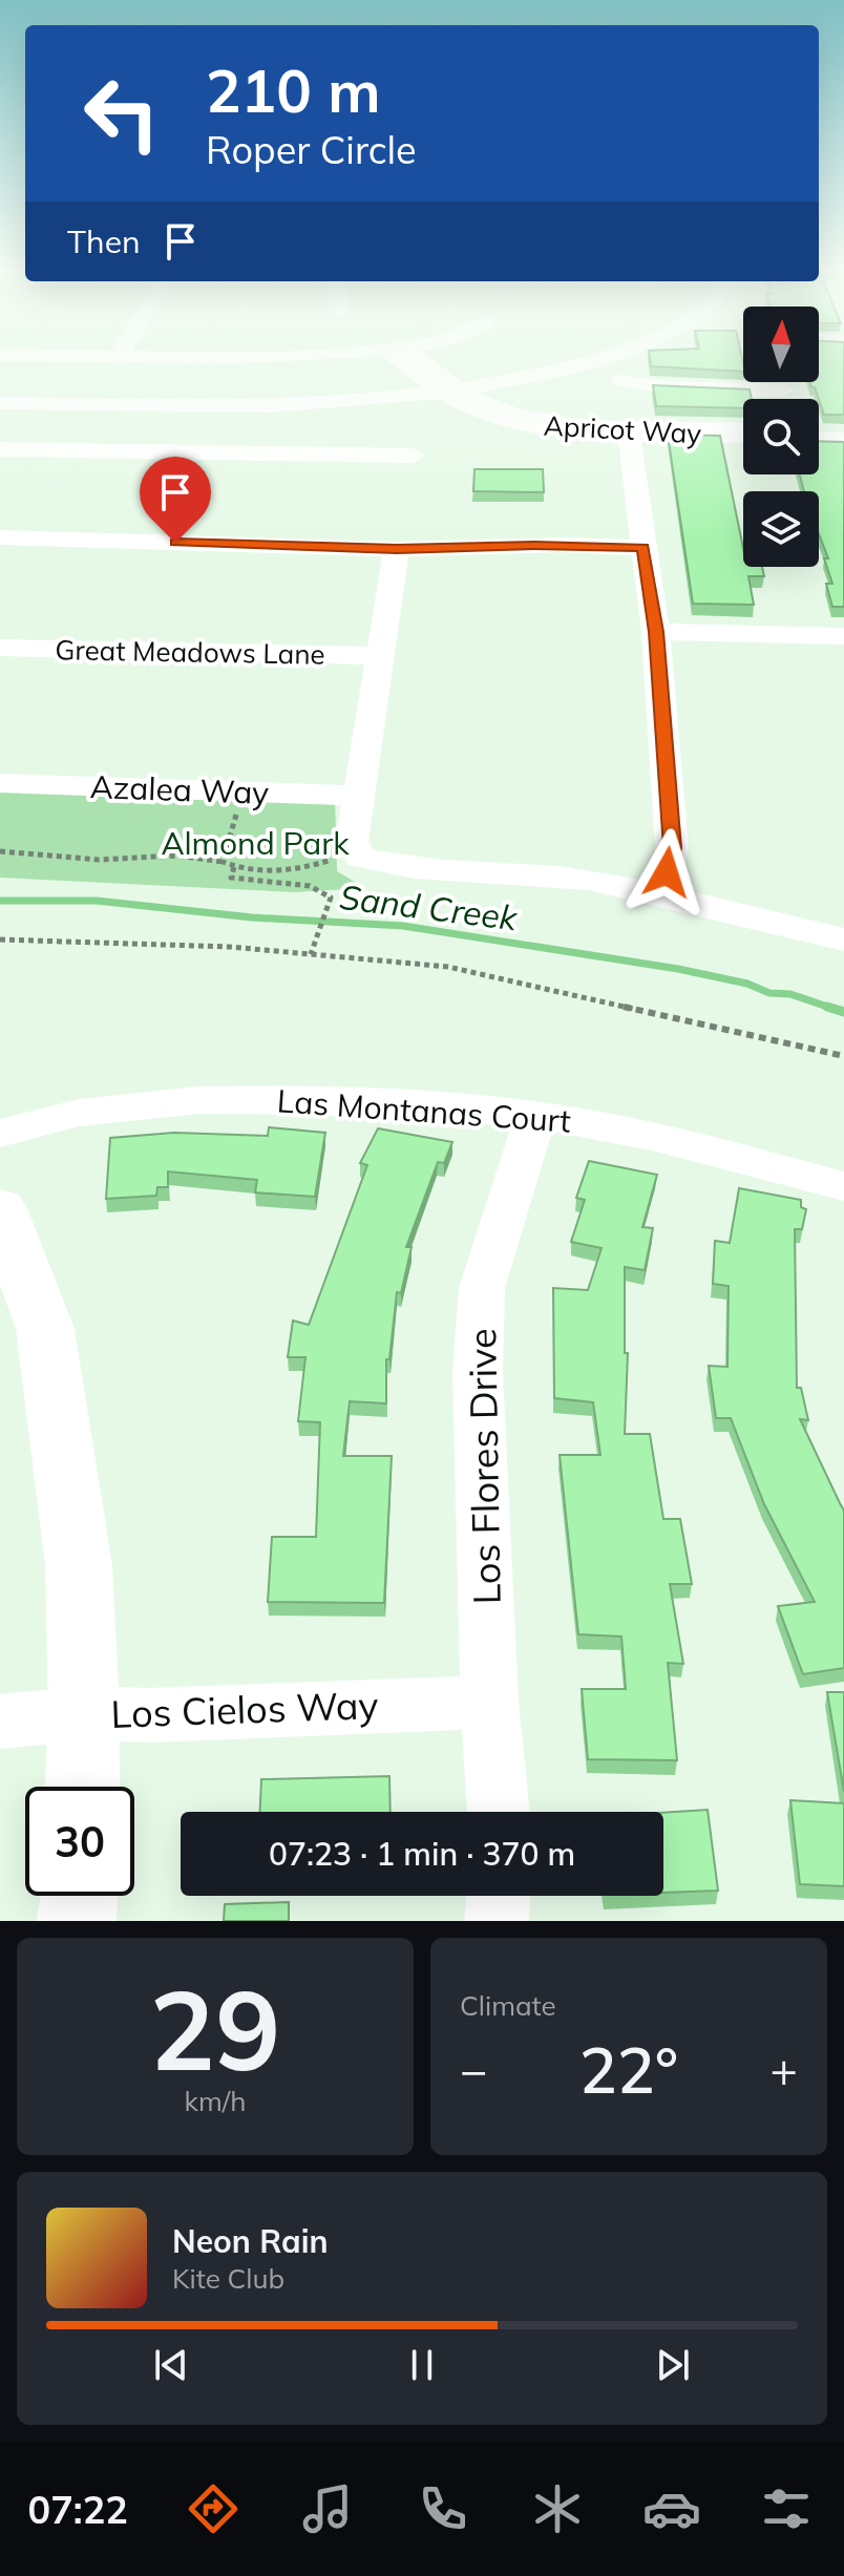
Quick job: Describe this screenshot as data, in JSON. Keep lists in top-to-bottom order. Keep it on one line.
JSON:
{"streets":{"street":["Apricot Way","Great Meadows Lane","Azalea Way","Las Montanas Court","Los Flores Drive","Los Cielos Way"]},"crossings":[["Las Montanas Court","Los Flores Drive"],["Los Flores Drive","Los Cielos Way"]],"water":["Sand Creek"],"parks":["Almond Park"],"north":"top","page":{"turn":["210 m","Roper Circle"],"then":"Then","limit":"30","trip":"07:23 · 1 min · 370 m","tile":[["29","km/h"],"Climate"],"heat":["−","22°","+"],"song":["Neon Rain","Kite Club"],"tabs":"07:22"}}
